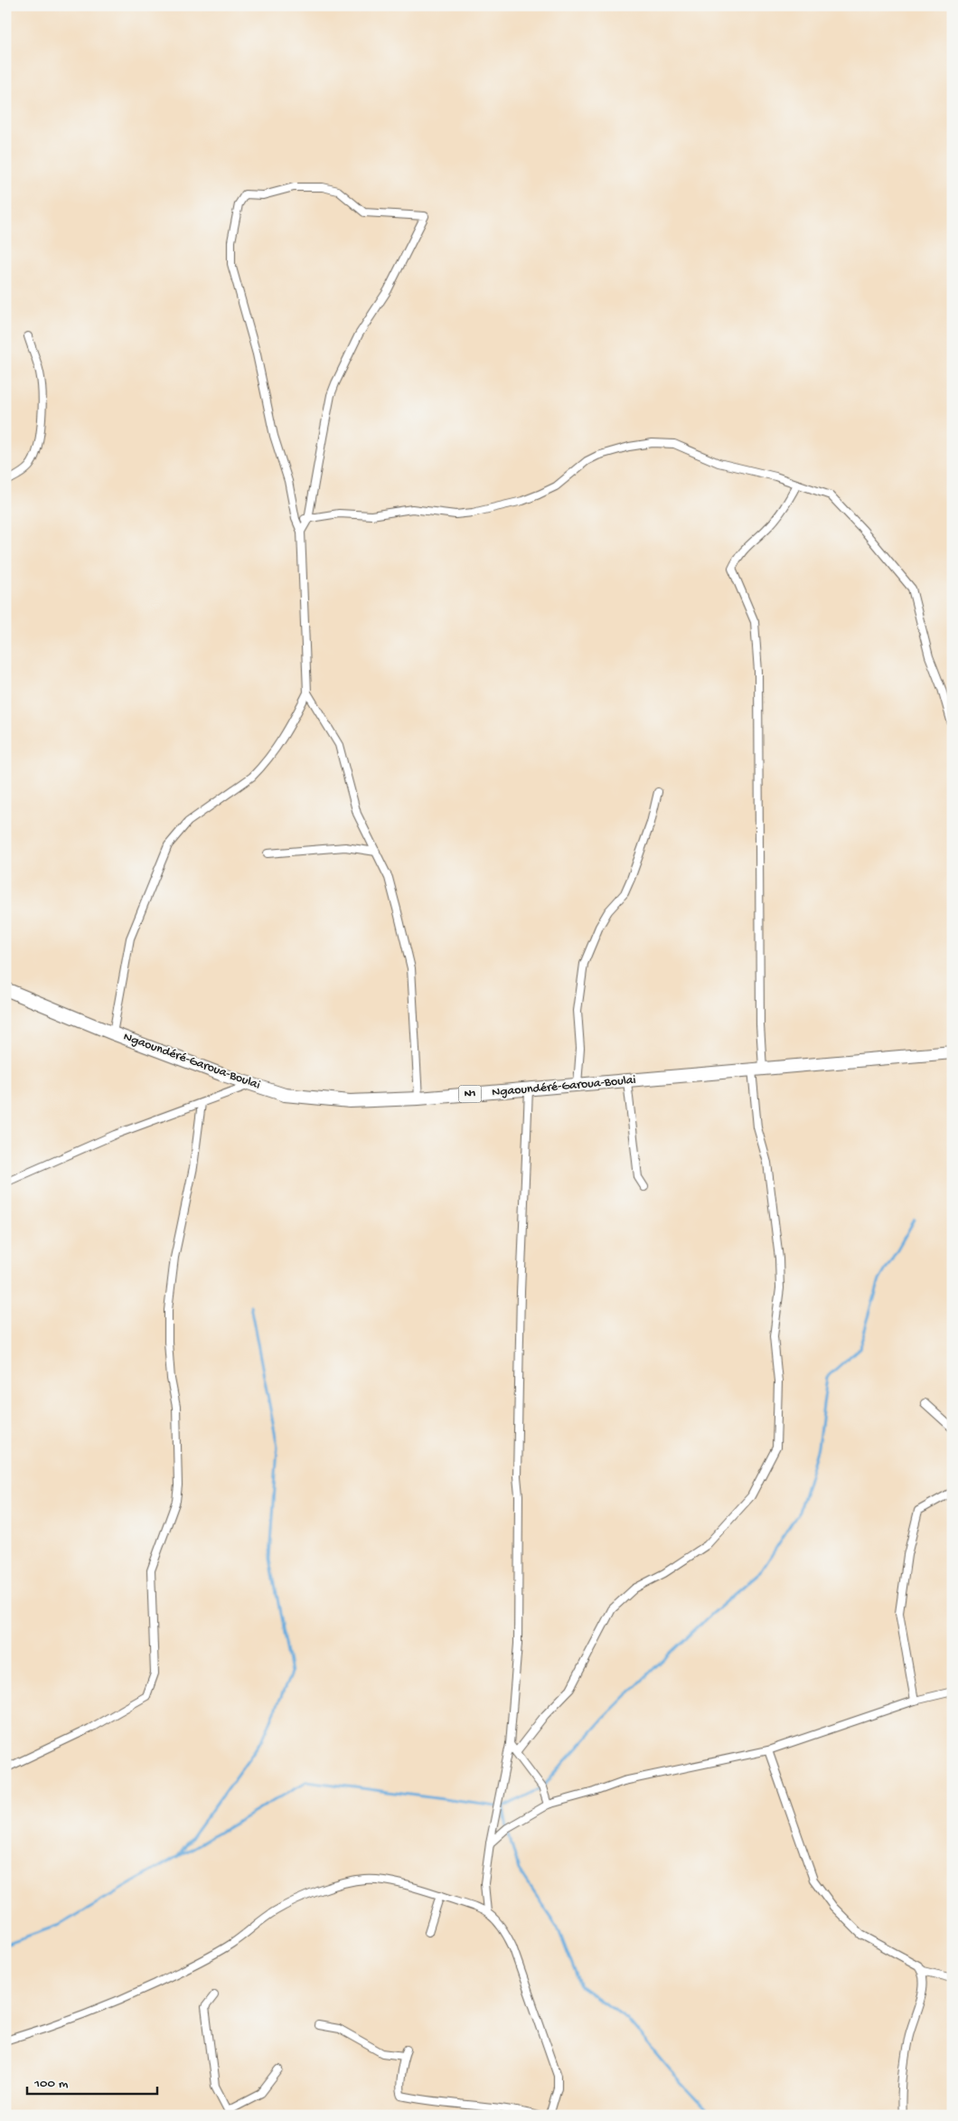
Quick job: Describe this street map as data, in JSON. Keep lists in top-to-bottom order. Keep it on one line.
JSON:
{"streets":{"highway":["Ngaoundéré-Garoua-Boulai","N1"]},"scale_bar":"100 m"}
